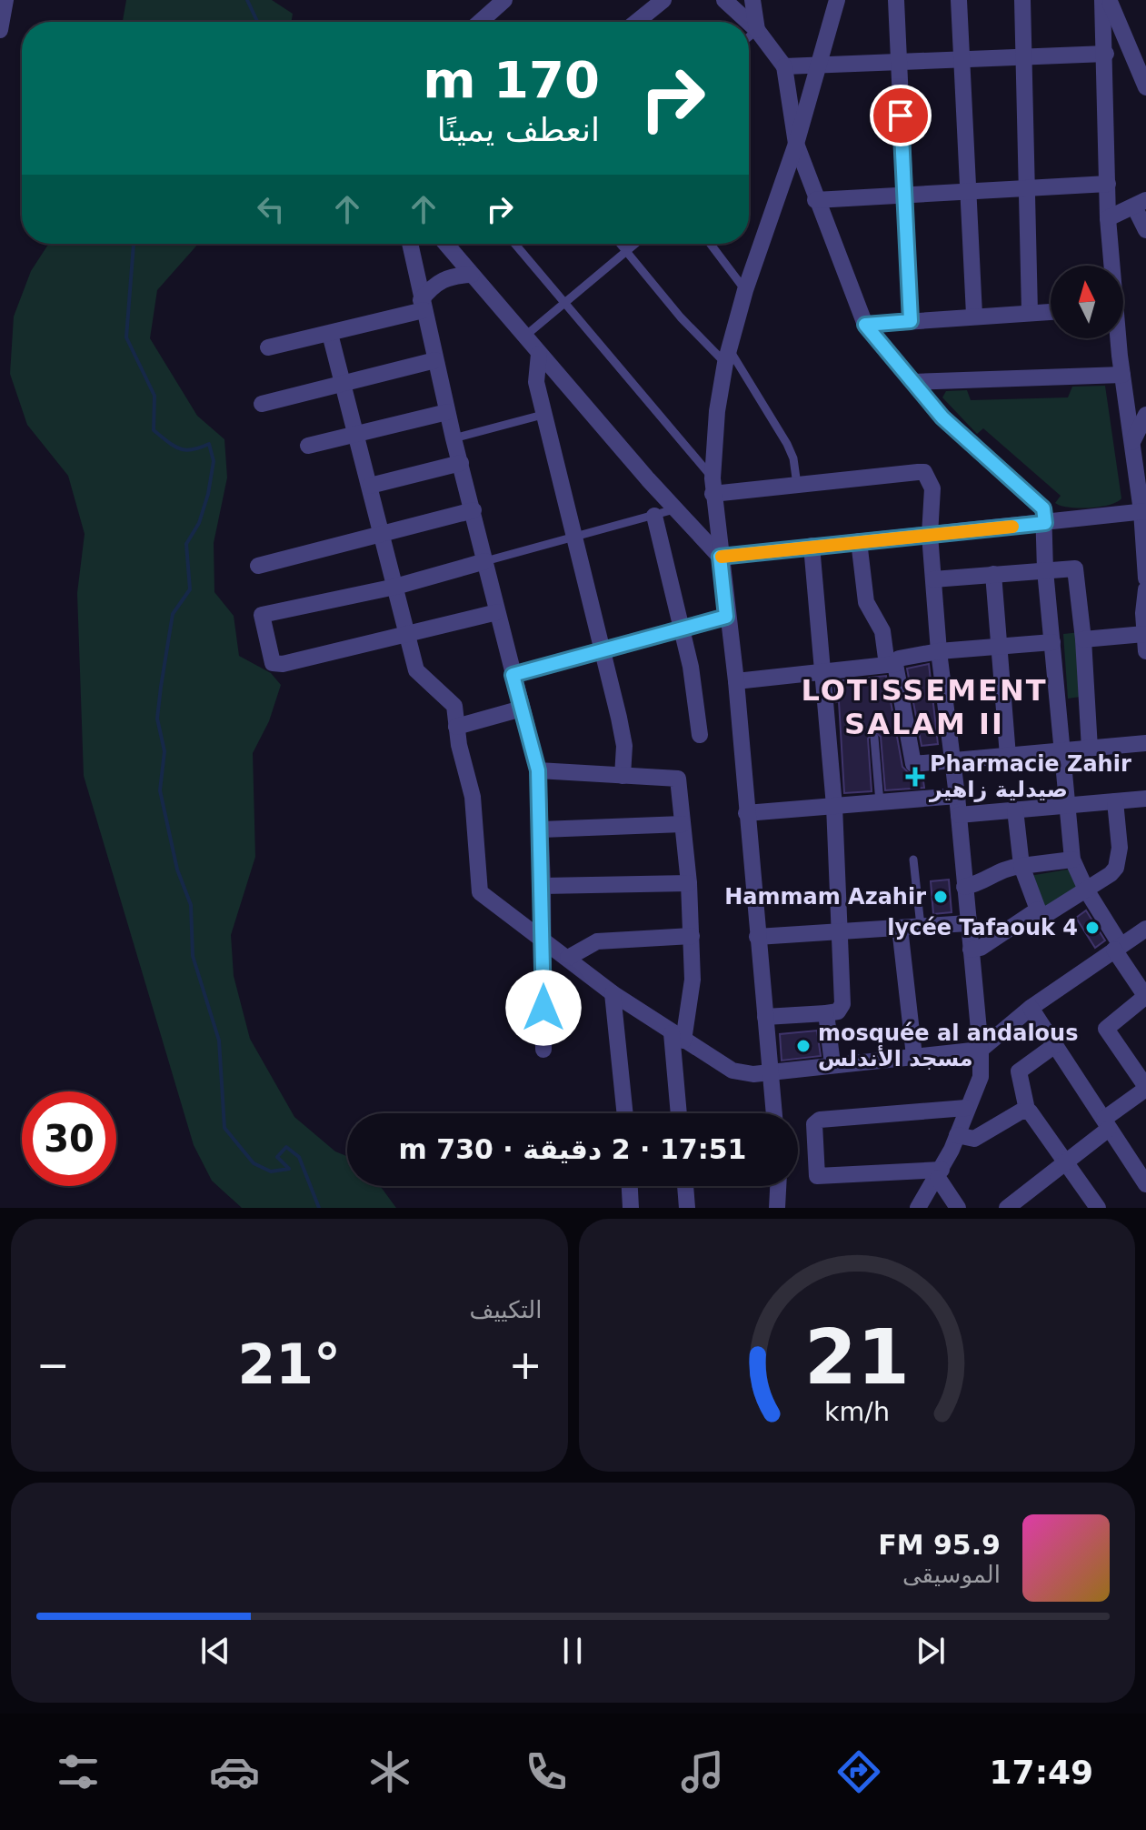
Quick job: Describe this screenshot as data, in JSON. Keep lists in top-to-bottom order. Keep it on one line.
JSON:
{"districts":["LOTISSEMENT SALAM II"],"places":{"health":["Pharmacie Zahir صيدلية زاهير"],"other":["Hammam Azahir","lycée Tafaouk 4","mosquée al andalous مسجد الأندلس"]},"north":"top","page":{"turn":["170 m","انعطف يمينًا"],"limit":"30","trip":"17:51 · 2 دقيقة · 730 m","tile":"التكييف","heat":["−","21°","+"],"song":["95.9 FM","الموسيقى"],"tabs":"17:49","gauge":["21","km/h"]}}
